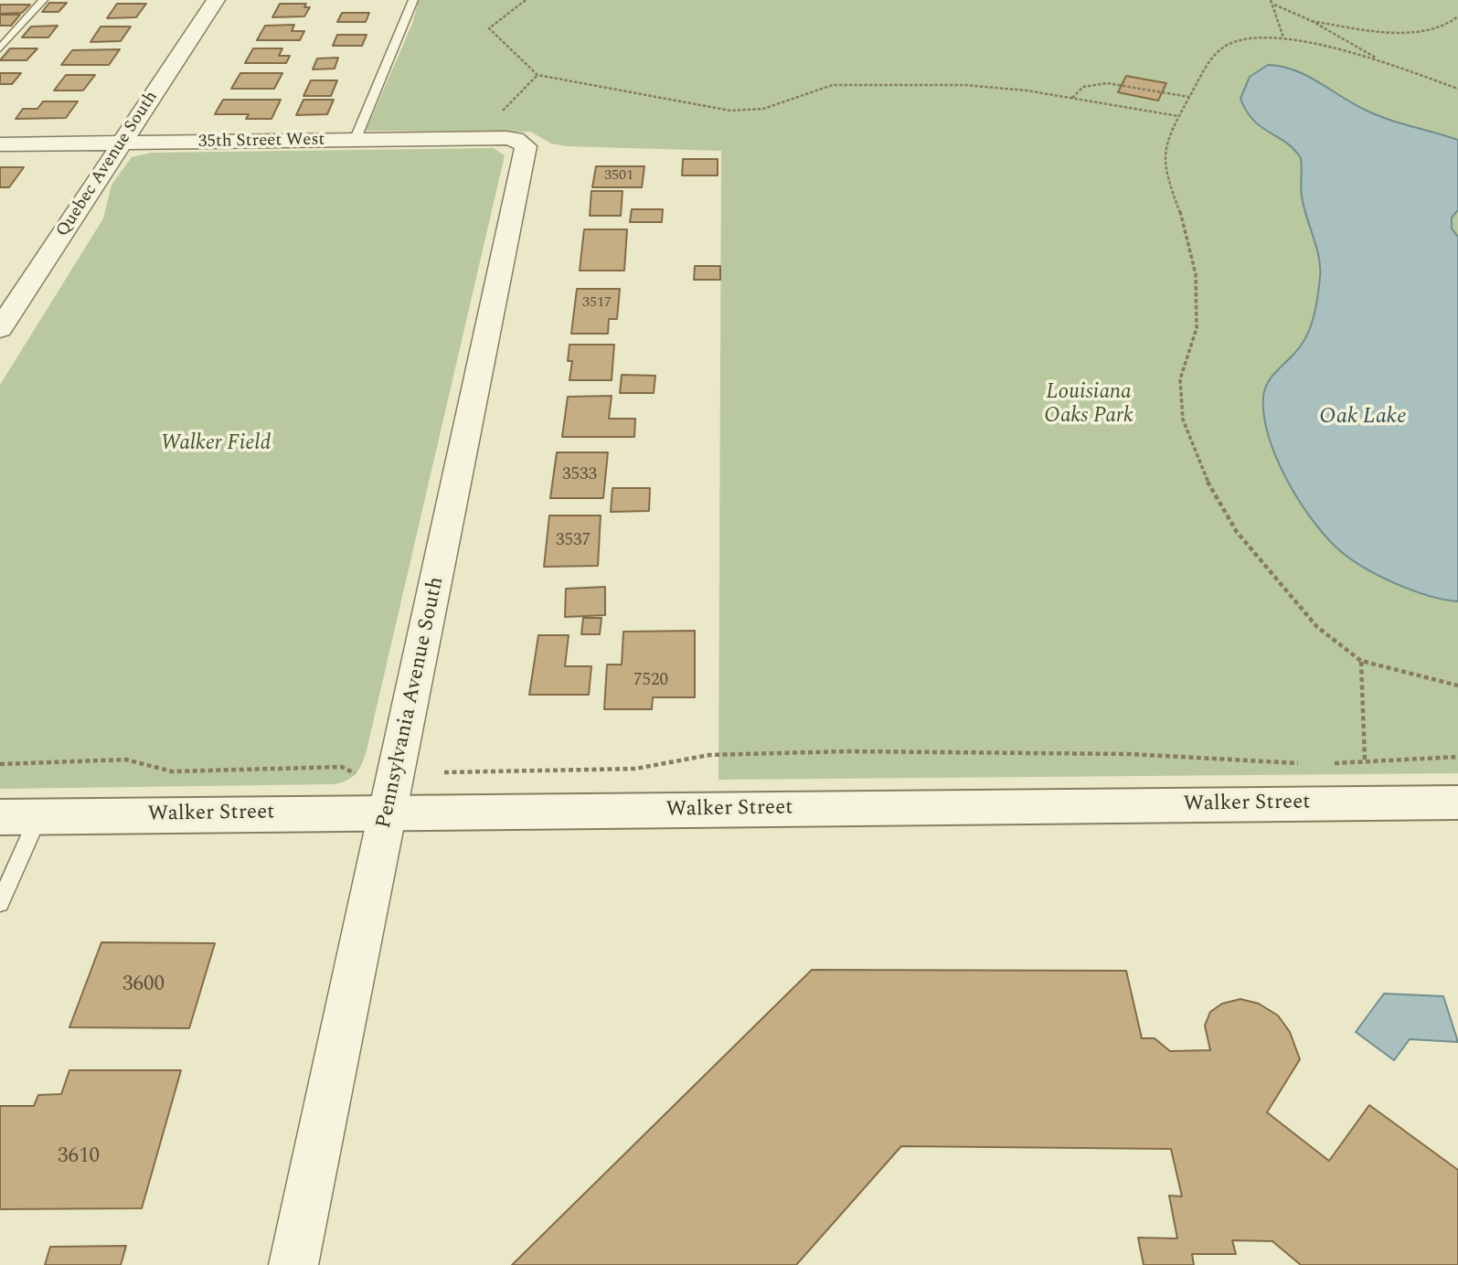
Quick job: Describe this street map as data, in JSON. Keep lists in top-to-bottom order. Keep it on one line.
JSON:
{"streets":{"street":["35th Street West","Quebec Avenue South","Pennsylvania Avenue South","Walker Street"]},"crossings":[["35th Street West","Quebec Avenue South"],["35th Street West","Pennsylvania Avenue South"],["Pennsylvania Avenue South","Walker Street"]],"water":["Oak Lake"],"parks":["Louisiana Oaks Park","Walker Field"],"house_numbers":["3501","3517","3533","3537","7520","3600","3610"]}
